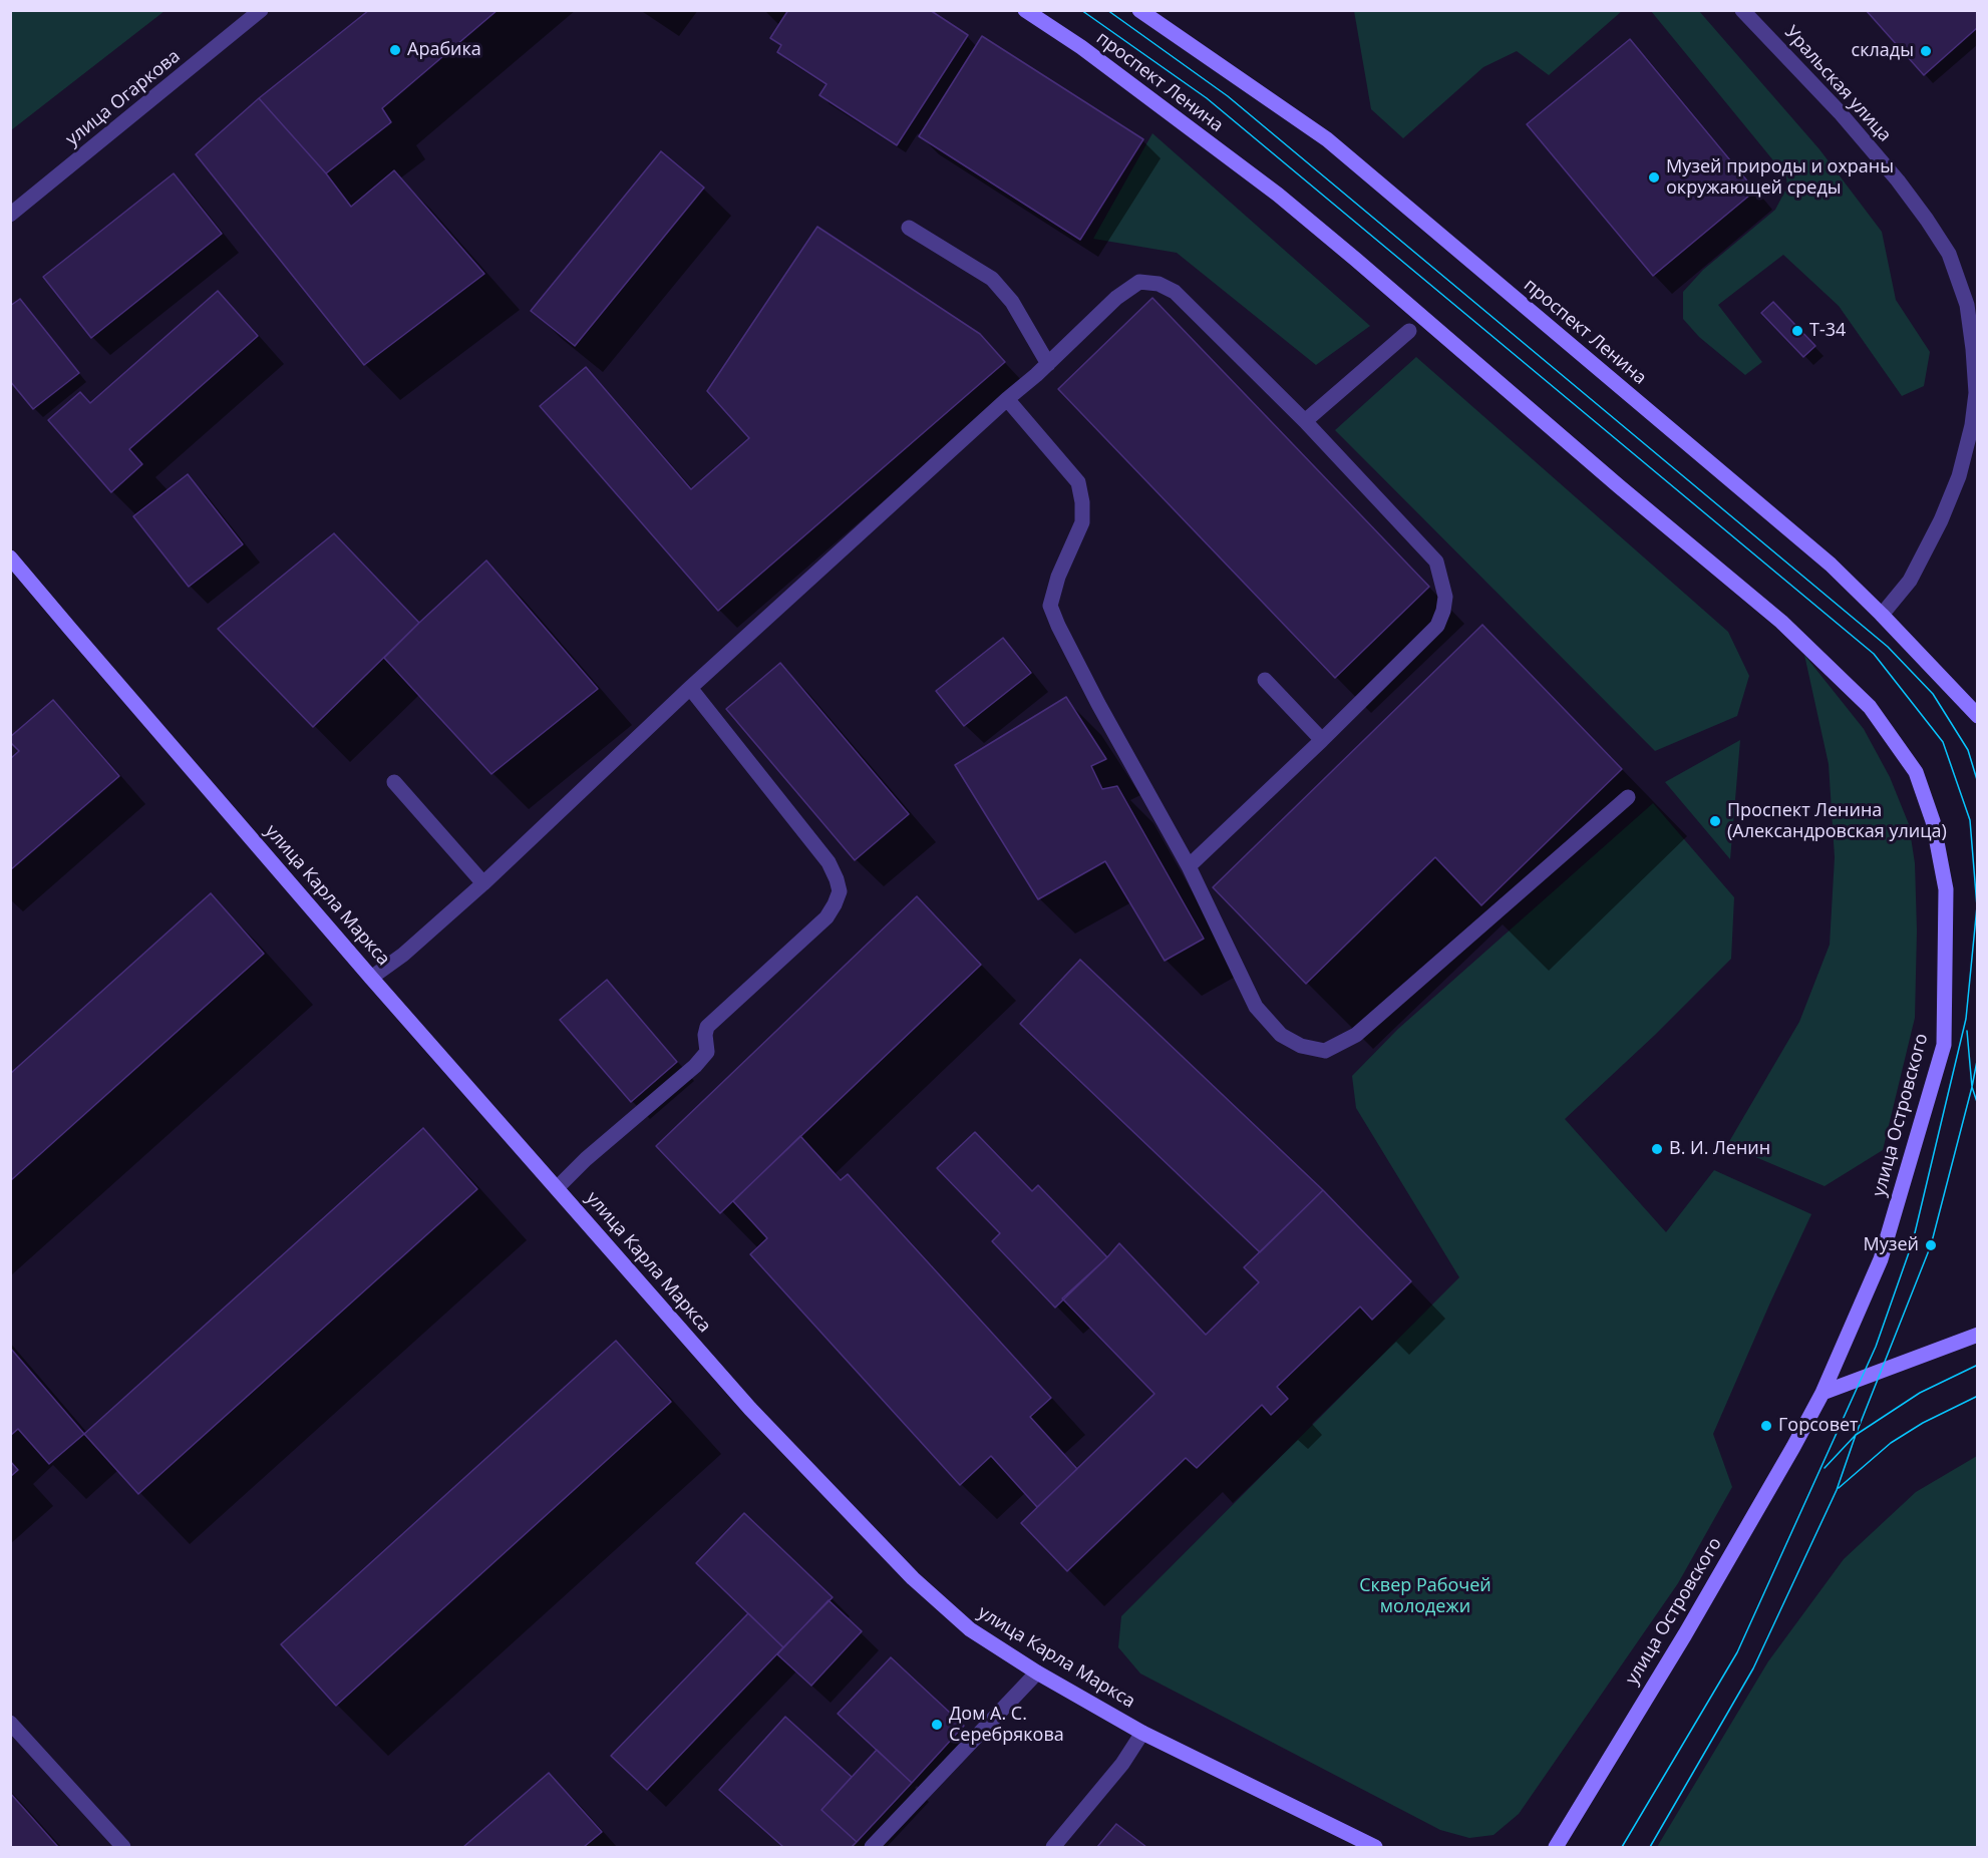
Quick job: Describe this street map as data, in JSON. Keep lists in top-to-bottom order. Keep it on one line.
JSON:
{"streets":{"main road":["проспект Ленина","улица Карла Маркса","улица Островского"],"street":["Уральская улица","улица Огаркова"]},"crossings":[["проспект Ленина","Уральская улица"],["проспект Ленина","улица Островского"]],"parks":["Сквер Рабочей молодежи"],"places":["Арабика","склады","Музей природы и охраны окружающей среды","Т-34","Проспект Ленина (Александровская улица)","В. И. Ленин","Музей","Горсовет","Дом А. С. Серебрякова"]}
